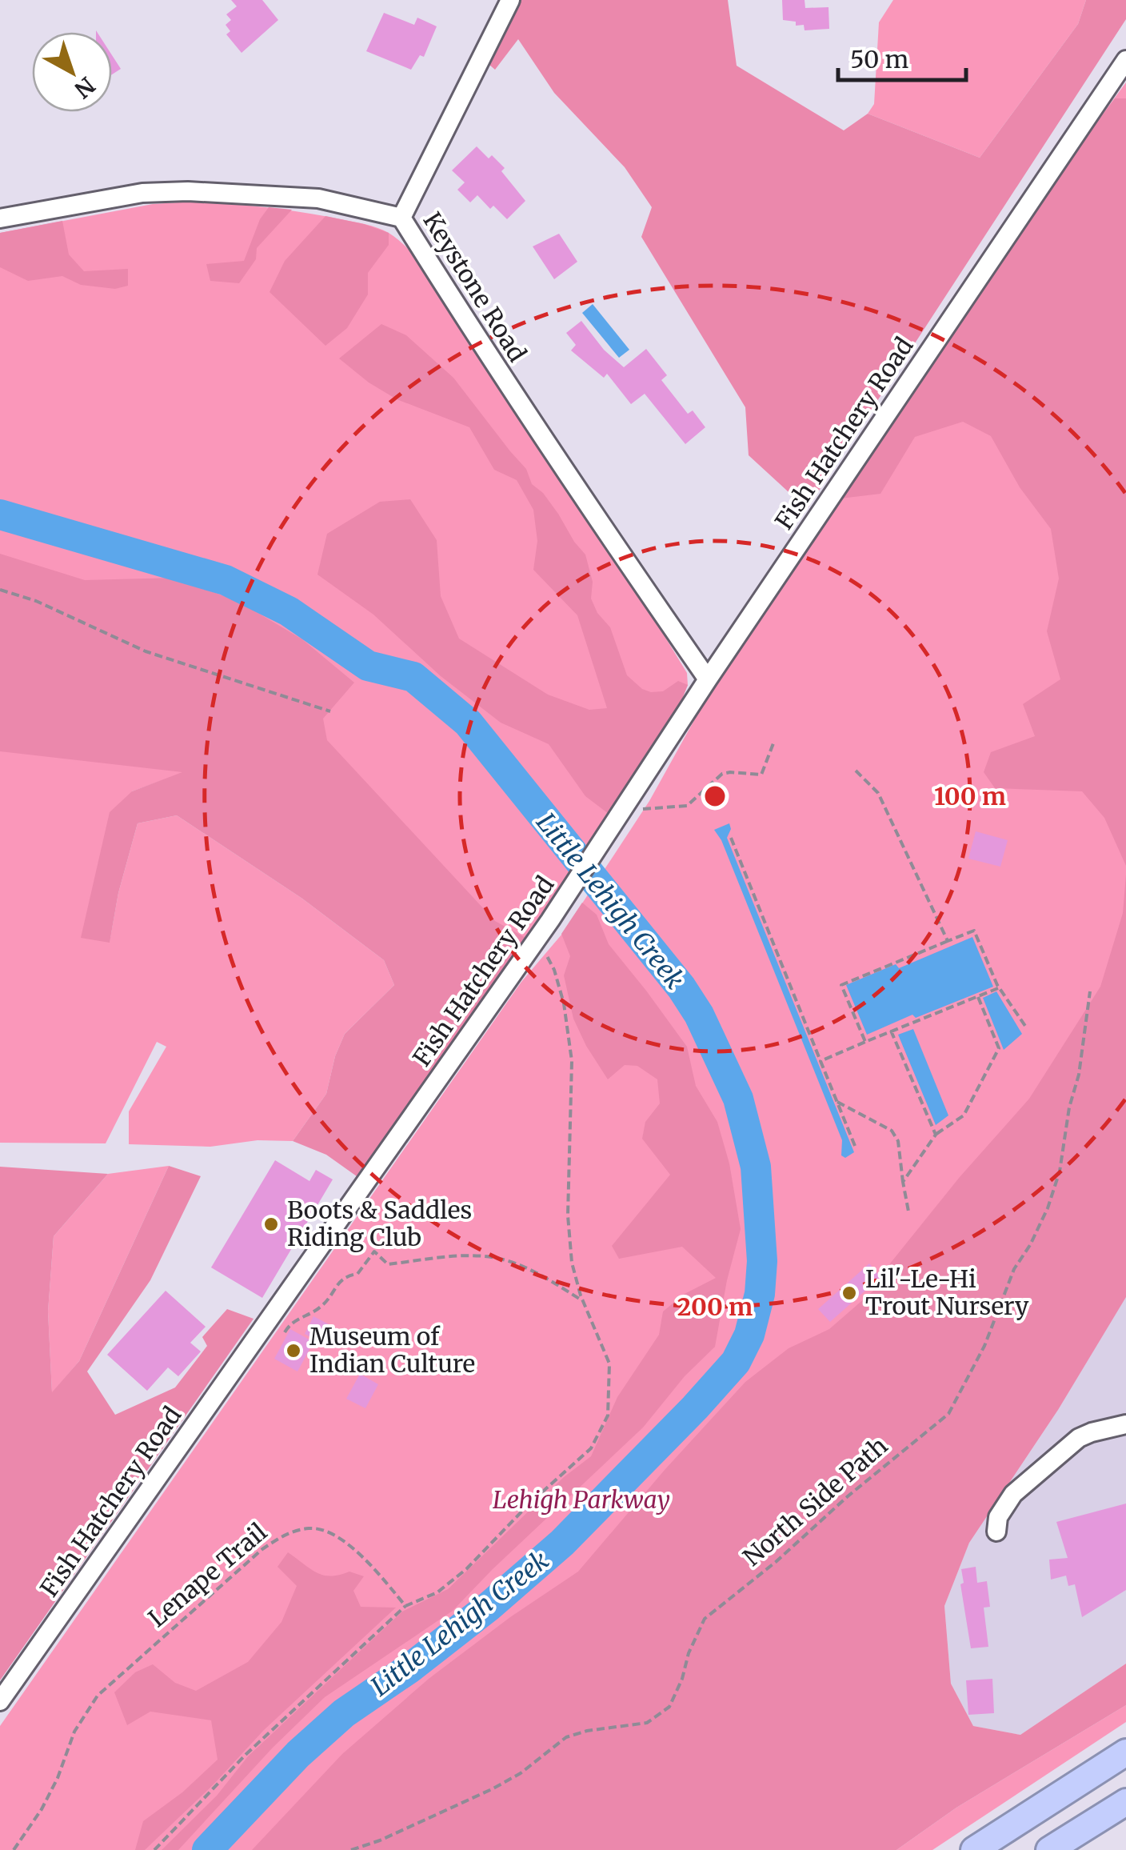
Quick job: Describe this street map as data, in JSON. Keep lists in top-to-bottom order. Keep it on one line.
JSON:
{"streets":{"street":["Keystone Road","Fish Hatchery Road"],"path":["North Side Path","Lenape Trail"]},"crossings":[["Keystone Road","Fish Hatchery Road"]],"water":["Little Lehigh Creek"],"parks":["Lehigh Parkway"],"places":["Boots & Saddles Riding Club","Lil'-Le-Hi Trout Nursery","Museum of Indian Culture"],"scale_bar":"50 m","north":"bottom right","rings":["100 m","200 m"]}
